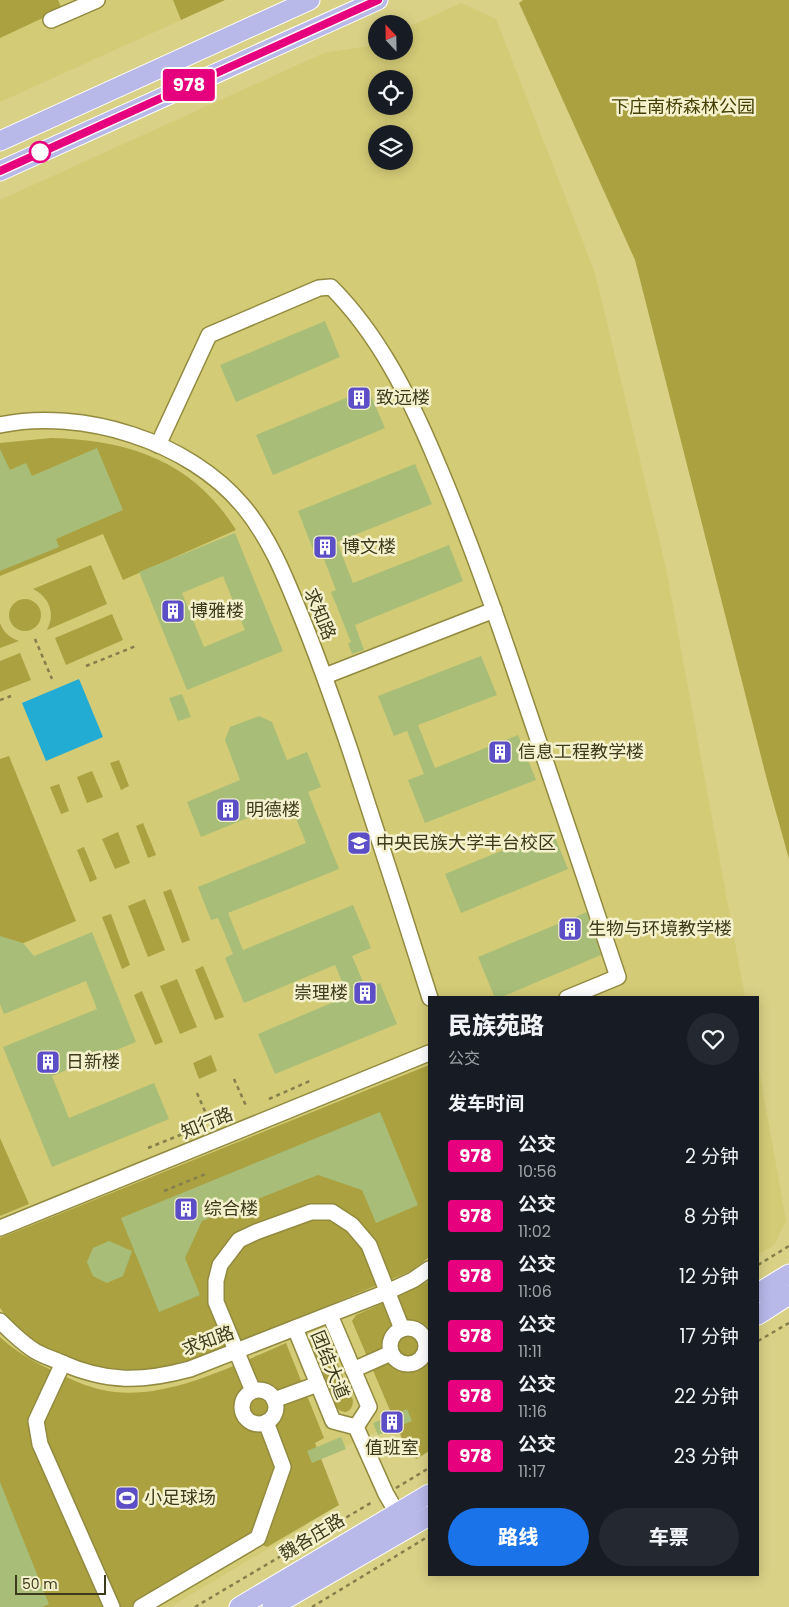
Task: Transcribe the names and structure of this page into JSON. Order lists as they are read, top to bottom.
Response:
{
  "streets": {
    "main road": ["魏各庄路"],
    "street": ["求知路", "知行路", "团结大道"]
  },
  "crossings": [
    ["求知路", "团结大道"]
  ],
  "parks": ["下庄南桥森林公园"],
  "places": {
    "building": [
      "致远楼",
      "博文楼",
      "博雅楼",
      "信息工程教学楼",
      "明德楼",
      "生物与环境教学楼",
      "崇理楼",
      "日新楼",
      "综合楼",
      "值班室"
    ],
    "school or university": ["中央民族大学丰台校区"],
    "sports": ["小足球场"]
  },
  "lines": ["bus line 978"],
  "scale_bar": "50 m",
  "north": "top",
  "page": {
    "on_map": "978",
    "heading": [
      ["民族苑路", "公交"],
      "发车时间"
    ],
    "list": [
      {
        "mark": "978",
        "name": "公交",
        "note": "10:56",
        "value": "2 分钟"
      },
      {
        "mark": "978",
        "name": "公交",
        "note": "11:02",
        "value": "8 分钟"
      },
      {
        "mark": "978",
        "name": "公交",
        "note": "11:06",
        "value": "12 分钟"
      },
      {
        "mark": "978",
        "name": "公交",
        "note": "11:11",
        "value": "17 分钟"
      },
      {
        "mark": "978",
        "name": "公交",
        "note": "11:16",
        "value": "22 分钟"
      },
      {
        "mark": "978",
        "name": "公交",
        "note": "11:17",
        "value": "23 分钟"
      }
    ],
    "buttons": ["路线", "车票"],
    "scale": "50 m"
  }
}
